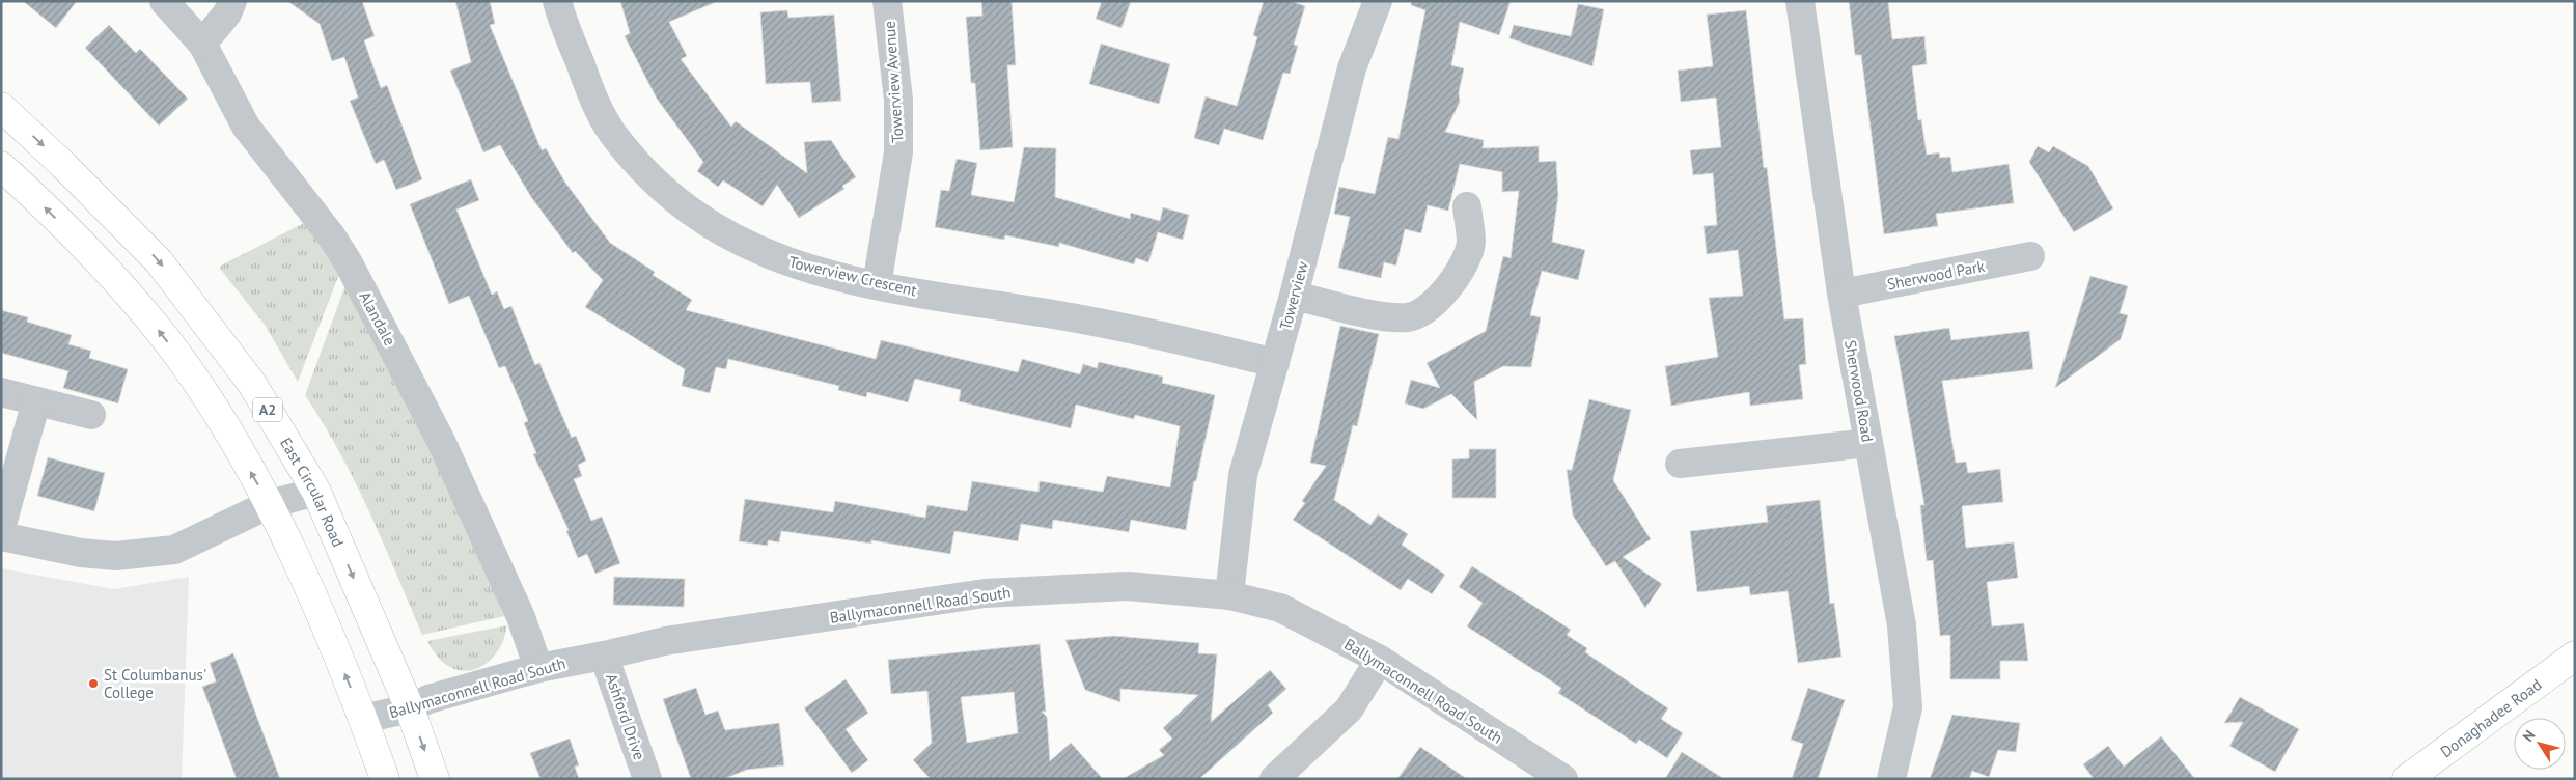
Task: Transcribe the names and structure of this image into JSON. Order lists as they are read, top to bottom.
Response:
{
  "streets": {
    "main road": ["A2", "East Circular Road", "Donaghadee Road"],
    "street": [
      "Towerview Avenue",
      "Sherwood Park",
      "Towerview Crescent",
      "Towerview",
      "Alandale",
      "Sherwood Road",
      "Ballymaconnell Road South",
      "Ashford Drive"
    ]
  },
  "crossings": [
    ["Towerview Avenue", "Towerview Crescent"],
    ["Sherwood Park", "Sherwood Road"],
    ["Towerview Crescent", "Towerview"],
    ["Towerview", "Ballymaconnell Road South"],
    ["Alandale", "Ballymaconnell Road South"],
    ["East Circular Road", "Ballymaconnell Road South"],
    ["Ballymaconnell Road South", "Ashford Drive"]
  ],
  "places": ["St Columbanus' College"],
  "north": "top left"
}
